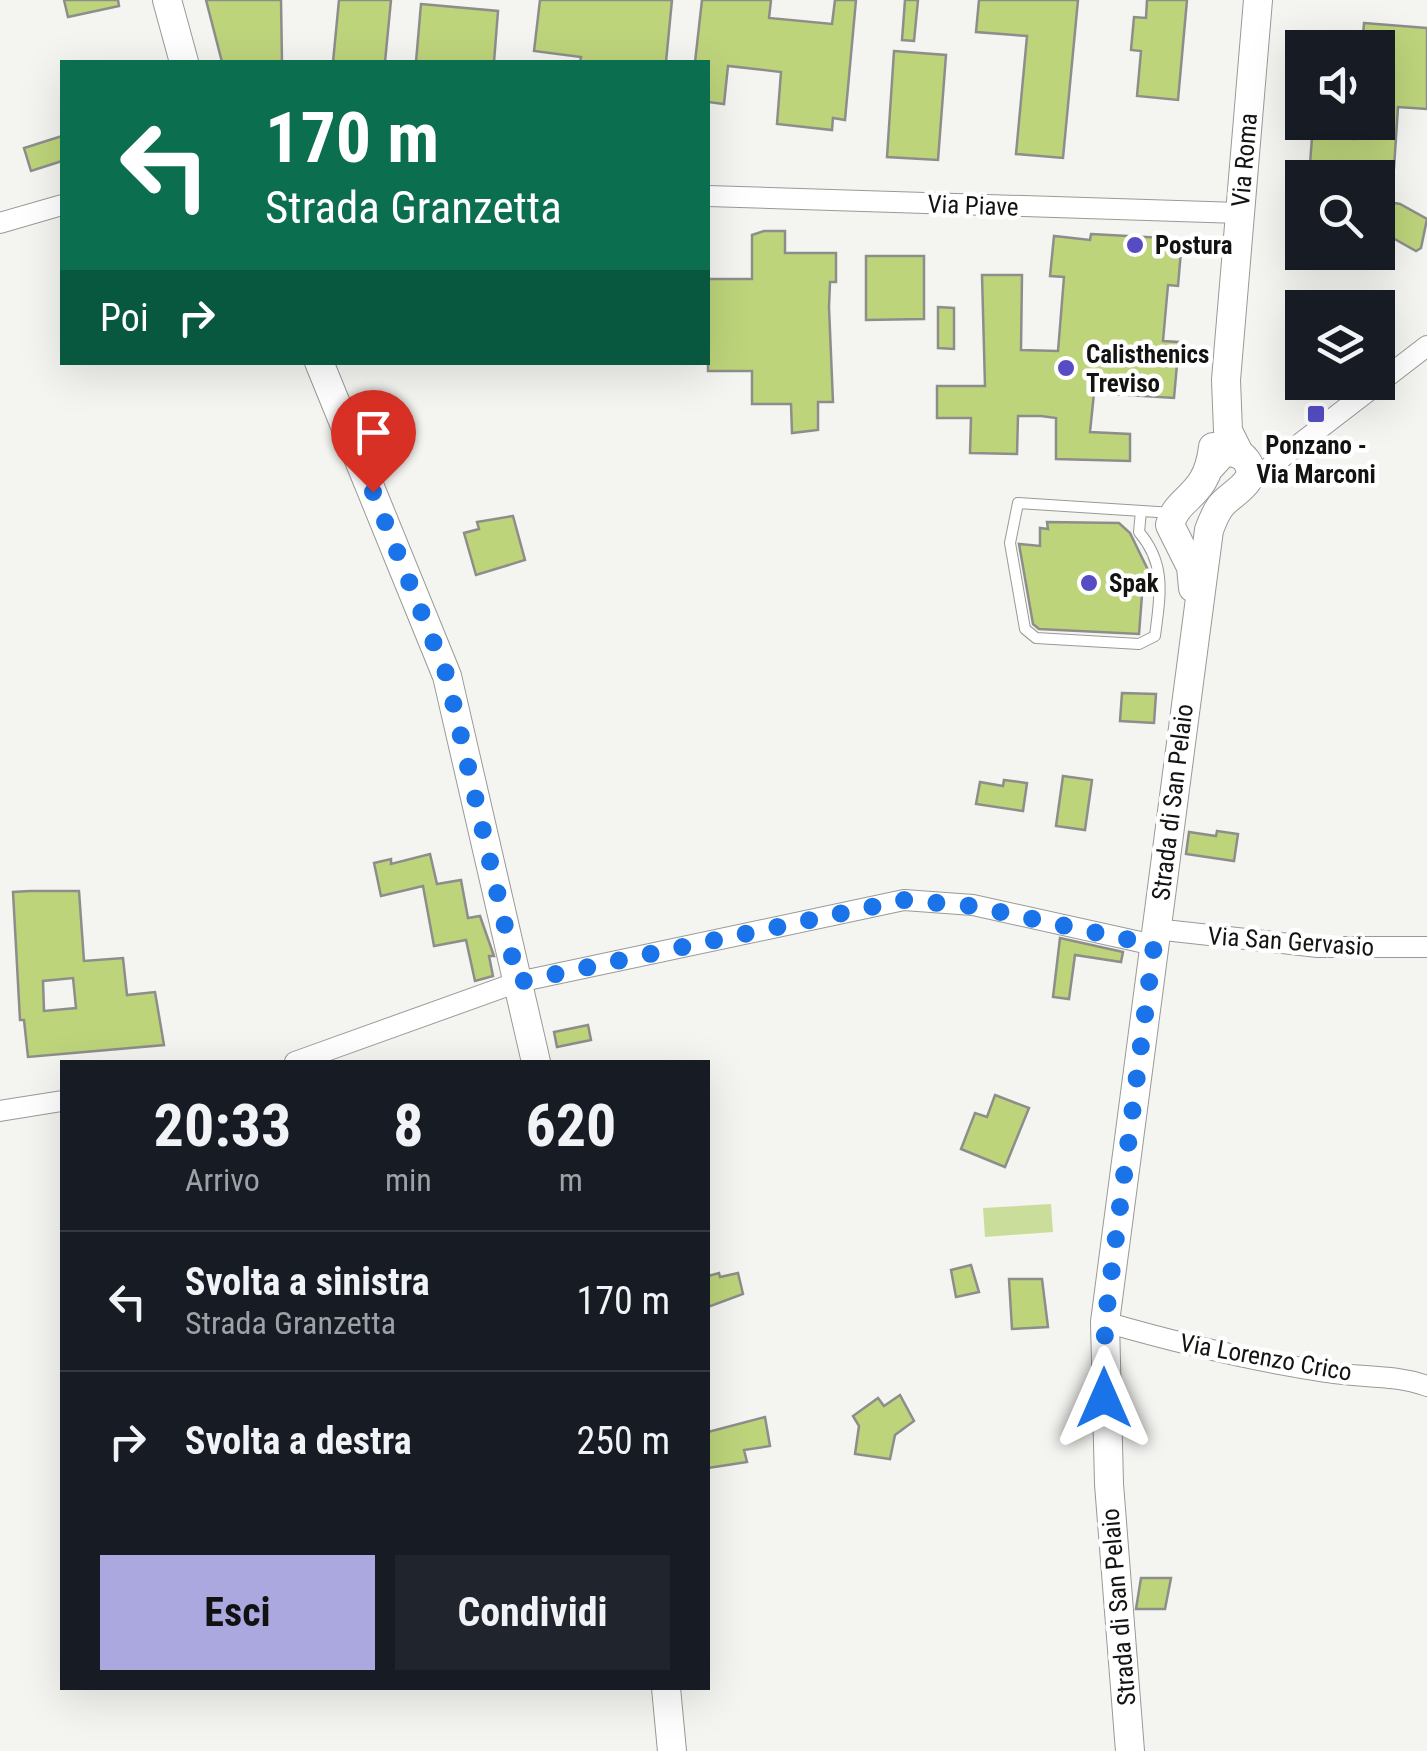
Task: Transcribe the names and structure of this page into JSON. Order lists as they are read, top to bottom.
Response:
{
  "streets": {
    "main road": ["Via Roma", "Strada di San Pelaio"],
    "street": ["Via Piave", "Via San Gervasio", "Via Lorenzo Crico"]
  },
  "crossings": [
    ["Via Roma", "Via Piave"],
    ["Strada di San Pelaio", "Via San Gervasio"],
    ["Strada di San Pelaio", "Via Lorenzo Crico"]
  ],
  "places": {
    "other": ["Postura", "Calisthenics Treviso", "Spak"],
    "transit": ["Ponzano - Via Marconi"]
  },
  "page": {
    "turn": ["170 m", "Strada Granzetta"],
    "then": "Poi",
    "eta": [
      "20:33",
      "Arrivo",
      "8",
      "min",
      "620",
      "m"
    ],
    "list": [
      {
        "name": "Svolta a sinistra",
        "note": "Strada Granzetta",
        "value": "170 m"
      },
      {
        "name": "Svolta a destra",
        "value": "250 m"
      }
    ],
    "buttons": ["Esci", "Condividi"]
  }
}
